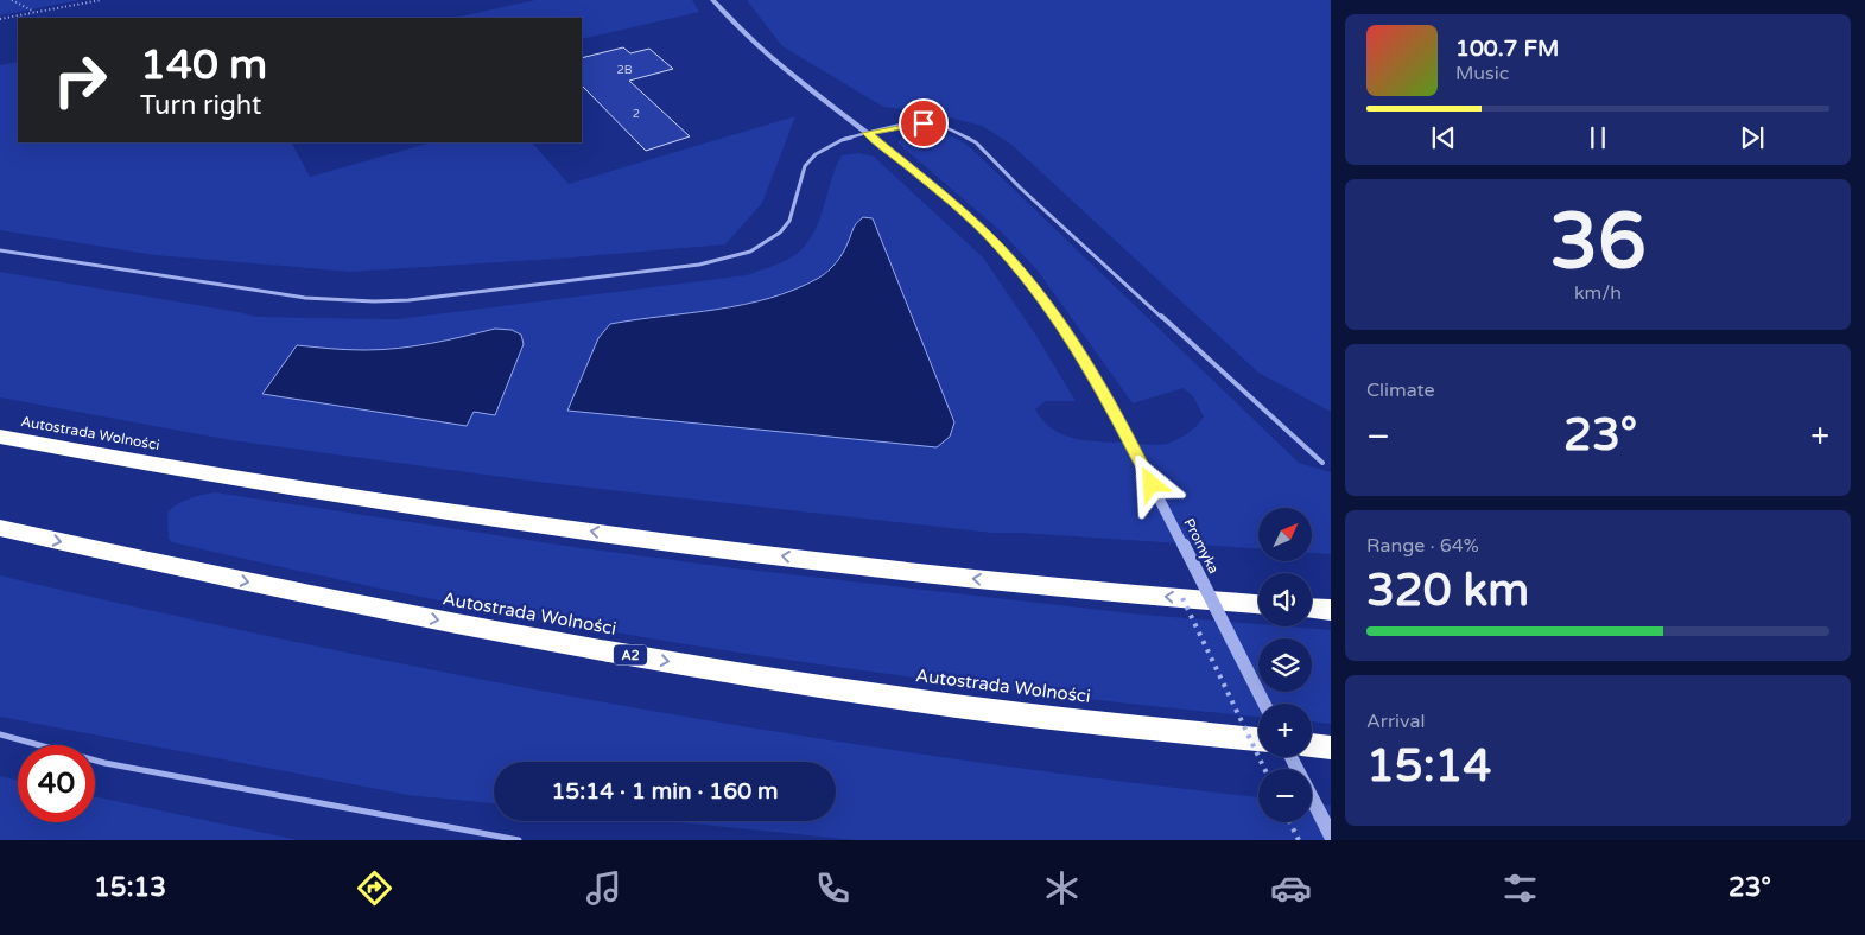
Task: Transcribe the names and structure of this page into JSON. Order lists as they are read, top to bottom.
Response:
{
  "streets": {
    "highway": ["Autostrada Wolności", "A2"],
    "street": ["Promyka"]
  },
  "house_numbers": ["2B", "2"],
  "north": "top right",
  "page": {
    "turn": ["140 m", "Turn right"],
    "song": ["100.7 FM", "Music"],
    "tile": [
      ["36", "km/h"],
      "Climate",
      ["Range · 64%", "320 km"],
      ["Arrival", "15:14"]
    ],
    "heat": ["−", "23°", "+"],
    "map_buttons": ["+", "−"],
    "limit": "40",
    "trip": "15:14 · 1 min · 160 m",
    "tabs": ["15:13", "23°"]
  }
}
